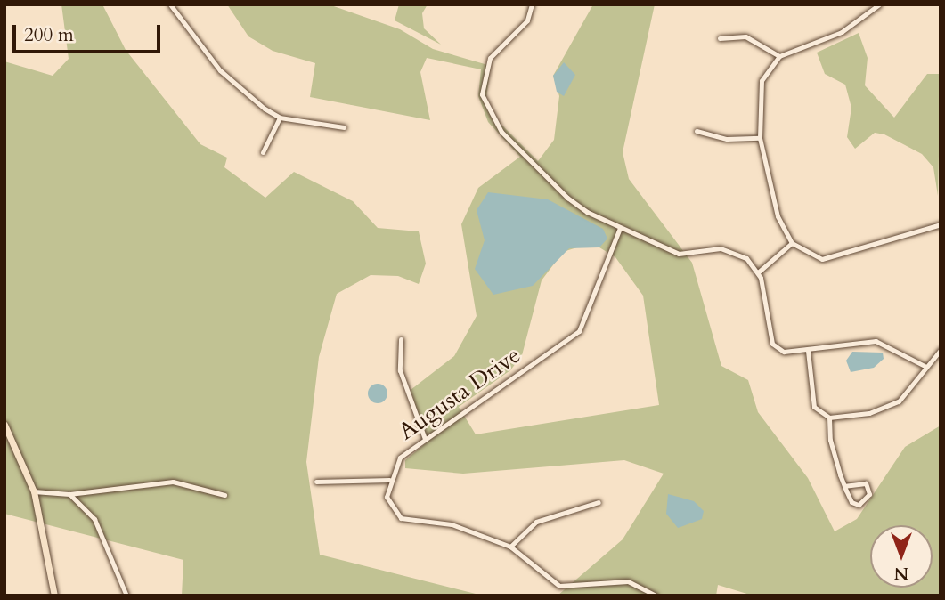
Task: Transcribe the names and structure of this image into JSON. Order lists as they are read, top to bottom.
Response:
{
  "streets": {
    "street": ["Augusta Drive"]
  },
  "scale_bar": "200 m",
  "north": "bottom"
}
